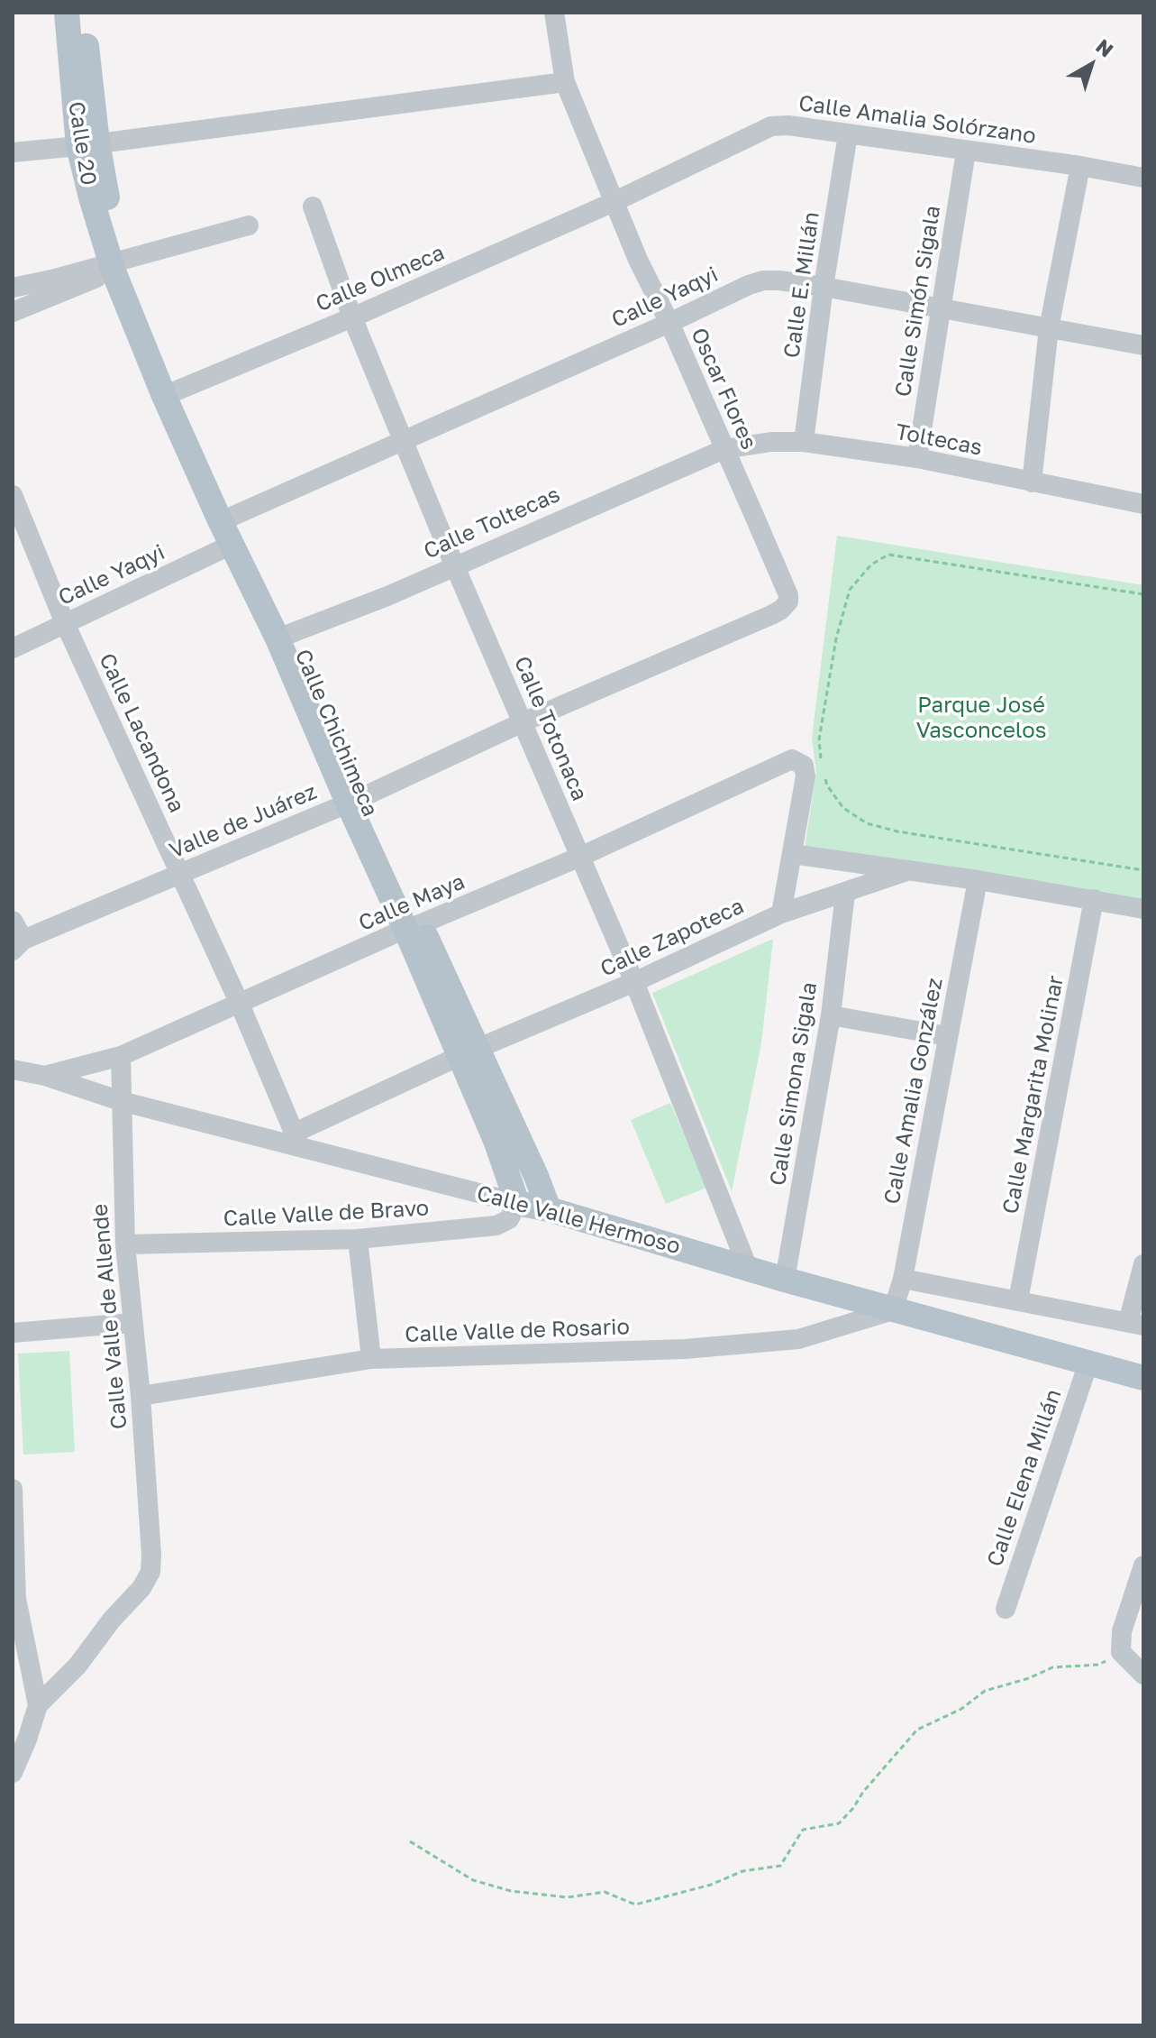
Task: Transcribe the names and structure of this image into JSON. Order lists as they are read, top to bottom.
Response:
{
  "streets": {
    "main road": ["Calle 20", "Calle Chichimeca", "Calle Valle Hermoso"],
    "street": [
      "Calle Amalia Solórzano",
      "Calle Olmeca",
      "Calle E. Millán",
      "Calle Yaqyi",
      "Calle Simón Sigala",
      "Oscar Flores",
      "Toltecas",
      "Calle Toltecas",
      "Calle Totonaca",
      "Calle Lacandona",
      "Valle de Juárez",
      "Calle Maya",
      "Calle Zapoteca",
      "Calle Simona Sigala",
      "Calle Amalia González",
      "Calle Margarita Molinar",
      "Calle Valle de Bravo",
      "Calle Valle de Allende",
      "Calle Valle de Rosario",
      "Calle Elena Millán"
    ]
  },
  "crossings": [
    ["Calle Amalia Solórzano", "Calle Olmeca"],
    ["Calle Amalia Solórzano", "Calle E. Millán"],
    ["Calle Amalia Solórzano", "Calle Simón Sigala"],
    ["Calle Amalia Solórzano", "Oscar Flores"],
    ["Calle 20", "Calle Chichimeca"],
    ["Calle Olmeca", "Oscar Flores"],
    ["Calle Olmeca", "Calle Totonaca"],
    ["Calle Olmeca", "Calle Chichimeca"],
    ["Calle E. Millán", "Calle Yaqyi"],
    ["Calle E. Millán", "Toltecas"],
    ["Calle Yaqyi", "Calle Simón Sigala"],
    ["Calle Yaqyi", "Oscar Flores"],
    ["Calle Yaqyi", "Calle Totonaca"],
    ["Calle Yaqyi", "Calle Lacandona"],
    ["Calle Yaqyi", "Calle Chichimeca"],
    ["Calle Simón Sigala", "Toltecas"],
    ["Oscar Flores", "Toltecas"],
    ["Oscar Flores", "Calle Toltecas"],
    ["Oscar Flores", "Valle de Juárez"],
    ["Toltecas", "Calle Toltecas"],
    ["Calle Toltecas", "Calle Totonaca"],
    ["Calle Toltecas", "Calle Chichimeca"],
    ["Calle Totonaca", "Valle de Juárez"],
    ["Calle Totonaca", "Calle Maya"],
    ["Calle Totonaca", "Calle Zapoteca"],
    ["Calle Totonaca", "Calle Valle Hermoso"],
    ["Calle Lacandona", "Valle de Juárez"],
    ["Calle Lacandona", "Calle Maya"],
    ["Calle Lacandona", "Calle Zapoteca"],
    ["Calle Lacandona", "Calle Valle Hermoso"],
    ["Calle Chichimeca", "Valle de Juárez"],
    ["Calle Chichimeca", "Calle Maya"],
    ["Calle Chichimeca", "Calle Zapoteca"],
    ["Calle Chichimeca", "Calle Valle de Bravo"],
    ["Calle Chichimeca", "Calle Valle Hermoso"],
    ["Calle Maya", "Calle Valle Hermoso"],
    ["Calle Maya", "Calle Valle de Allende"],
    ["Calle Zapoteca", "Calle Simona Sigala"],
    ["Calle Zapoteca", "Calle Valle Hermoso"],
    ["Calle Simona Sigala", "Calle Valle Hermoso"],
    ["Calle Amalia González", "Calle Valle Hermoso"],
    ["Calle Amalia González", "Calle Valle de Rosario"],
    ["Calle Valle de Bravo", "Calle Valle Hermoso"],
    ["Calle Valle de Bravo", "Calle Valle de Allende"],
    ["Calle Valle Hermoso", "Calle Valle de Allende"],
    ["Calle Valle Hermoso", "Calle Valle de Rosario"],
    ["Calle Valle Hermoso", "Calle Elena Millán"],
    ["Calle Valle de Allende", "Calle Valle de Rosario"]
  ],
  "parks": ["Parque José Vasconcelos"],
  "north": "top right"
}
